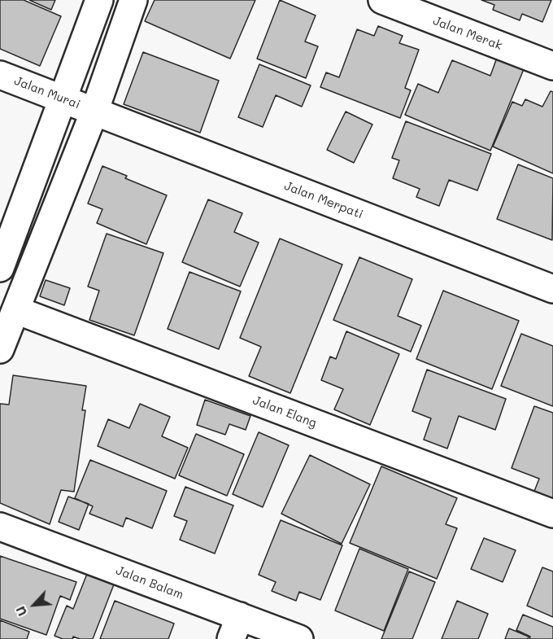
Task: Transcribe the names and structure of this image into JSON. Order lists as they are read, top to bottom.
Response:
{
  "streets": {
    "street": [
      "Jalan Merak",
      "Jalan Murai",
      "Jalan Merpati",
      "Jalan Elang",
      "Jalan Balam"
    ]
  },
  "crossings": [
    ["Jalan Murai", "Jalan Merpati"]
  ],
  "north": "bottom left"
}
